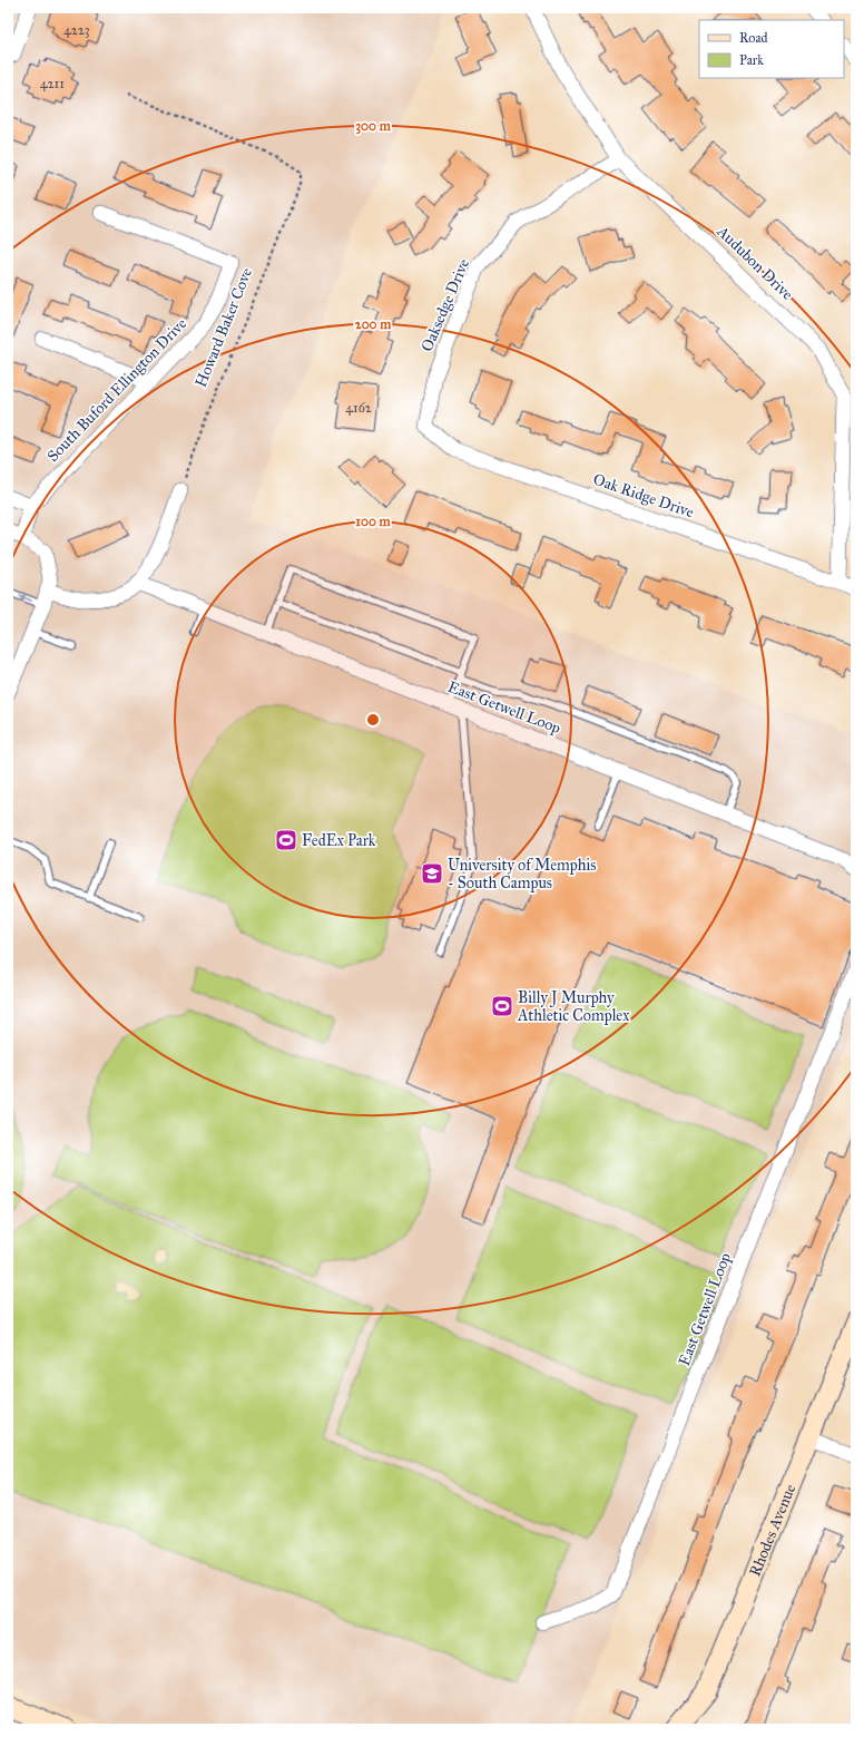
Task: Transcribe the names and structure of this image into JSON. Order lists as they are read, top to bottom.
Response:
{
  "streets": {
    "main road": ["Rhodes Avenue"],
    "street": [
      "Audubon Drive",
      "Oaksedge Drive",
      "South Buford Ellington Drive",
      "Oak Ridge Drive",
      "East Getwell Loop"
    ],
    "path": ["Howard Baker Cove"]
  },
  "crossings": [
    ["Audubon Drive", "Oaksedge Drive"],
    ["Audubon Drive", "Oak Ridge Drive"],
    ["Oaksedge Drive", "Oak Ridge Drive"]
  ],
  "places": {
    "sports": ["FedEx Park", "Billy J Murphy Athletic Complex"],
    "school or university": ["University of Memphis - South Campus"]
  },
  "house_numbers": ["4223", "4211", "4162"],
  "legend": ["Road", "Park"],
  "rings": ["300 m", "200 m", "100 m"]
}
